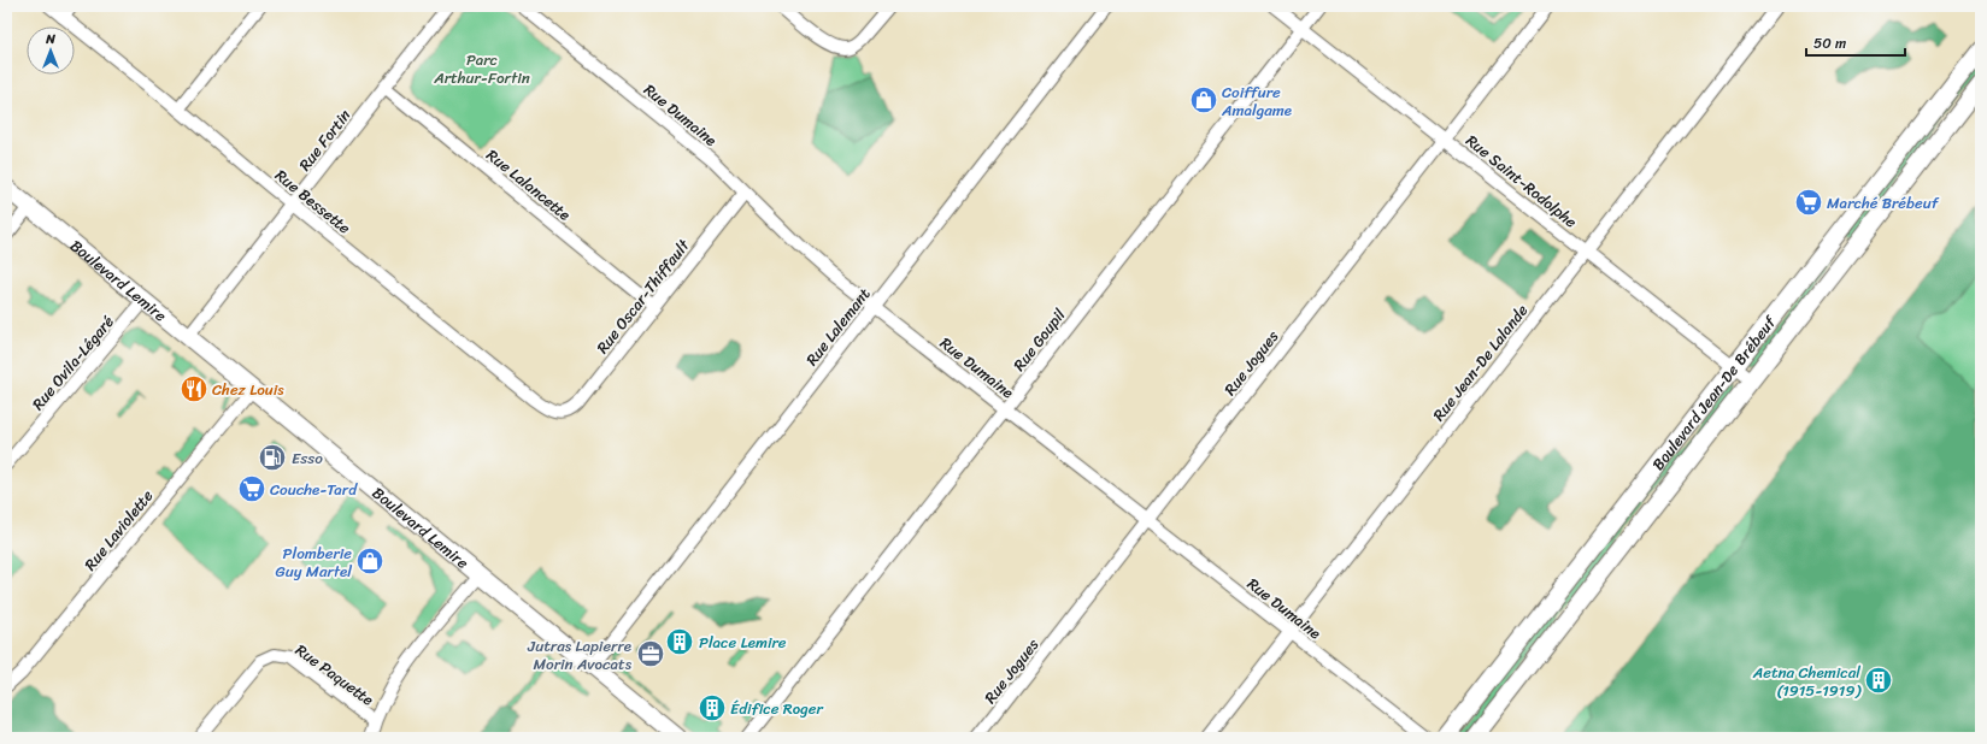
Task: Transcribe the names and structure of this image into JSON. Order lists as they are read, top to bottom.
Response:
{
  "streets": {
    "main road": ["Boulevard Lemire", "Boulevard Jean-De Brébeuf"],
    "street": [
      "Rue Dumaine",
      "Rue Fortin",
      "Rue Saint-Rodolphe",
      "Rue Lalancette",
      "Rue Bessette",
      "Rue Oscar-Thiffault",
      "Rue Lalemant",
      "Rue Goupil",
      "Rue Ovila-Légaré",
      "Rue Jogues",
      "Rue Jean-De Lalande",
      "Rue Laviolette",
      "Rue Paquette"
    ]
  },
  "crossings": [
    ["Rue Dumaine", "Rue Oscar-Thiffault"],
    ["Rue Dumaine", "Rue Lalemant"],
    ["Rue Dumaine", "Rue Goupil"],
    ["Rue Dumaine", "Rue Jogues"],
    ["Rue Dumaine", "Rue Jean-De Lalande"],
    ["Rue Fortin", "Rue Lalancette"],
    ["Rue Fortin", "Rue Bessette"],
    ["Rue Fortin", "Boulevard Lemire"],
    ["Rue Saint-Rodolphe", "Rue Goupil"],
    ["Rue Saint-Rodolphe", "Rue Jogues"],
    ["Rue Saint-Rodolphe", "Rue Jean-De Lalande"],
    ["Rue Saint-Rodolphe", "Boulevard Jean-De Brébeuf"],
    ["Rue Lalancette", "Rue Oscar-Thiffault"],
    ["Rue Bessette", "Rue Oscar-Thiffault"],
    ["Boulevard Lemire", "Rue Lalemant"],
    ["Boulevard Lemire", "Rue Ovila-Légaré"],
    ["Boulevard Lemire", "Rue Laviolette"]
  ],
  "parks": ["Parc Arthur-Fortin"],
  "places": {
    "shop": ["Coiffure Amalgame", "Plomberie Guy Martel"],
    "supermarket": ["Marché Brébeuf", "Couche-Tard"],
    "restaurant": ["Chez Louis"],
    "fuel station": ["Esso"],
    "building": ["Place Lemire", "Aetna Chemical (1915-1919)", "Édifice Roger"],
    "office": ["Jutras Lapierre Morin Avocats"]
  },
  "scale_bar": "50 m",
  "north": "top"
}
